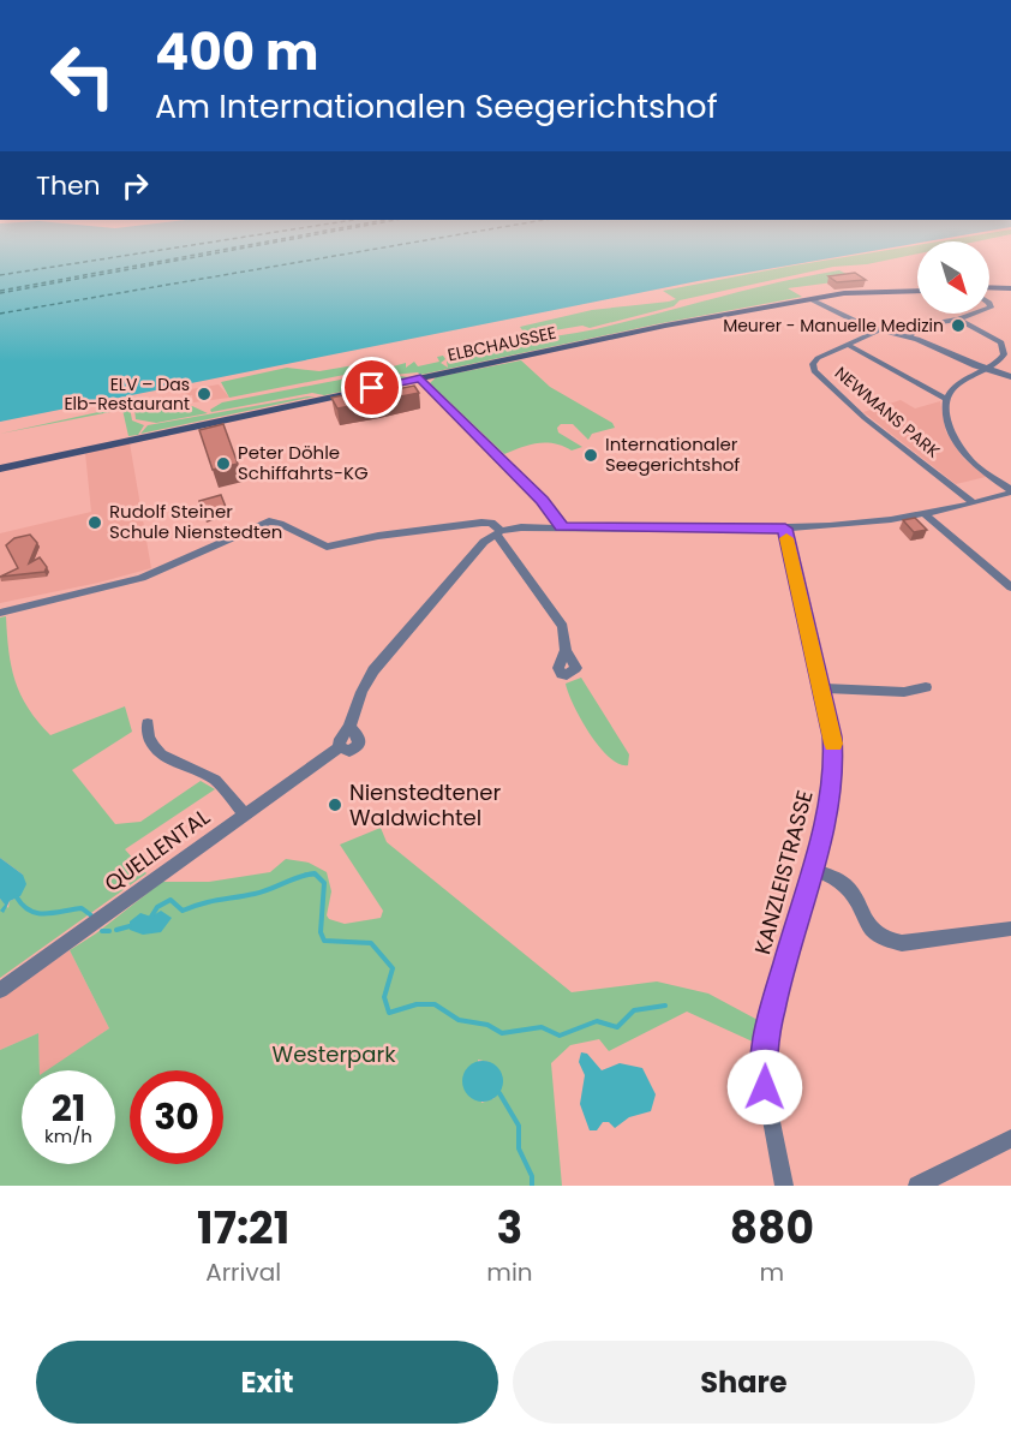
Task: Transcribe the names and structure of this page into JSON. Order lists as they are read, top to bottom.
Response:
{
  "streets": {
    "main road": ["ELBCHAUSSEE"],
    "street": ["NEWMANS PARK", "QUELLENTAL", "KANZLEISTRASSE"]
  },
  "parks": ["Westerpark"],
  "places": [
    "Meurer - Manuelle Medizin",
    "ELV – Das Elb-Restaurant",
    "Internationaler Seegerichtshof",
    "Peter Döhle Schiffahrts-KG",
    "Rudolf Steiner Schule Nienstedten",
    "Nienstedtener Waldwichtel"
  ],
  "north": "bottom right",
  "page": {
    "turn": ["400 m", "Am Internationalen Seegerichtshof"],
    "then": "Then",
    "speed": "21 km/h",
    "limit": "30",
    "eta": [
      "17:21",
      "Arrival",
      "3",
      "min",
      "880",
      "m"
    ],
    "buttons": ["Exit", "Share"]
  }
}
